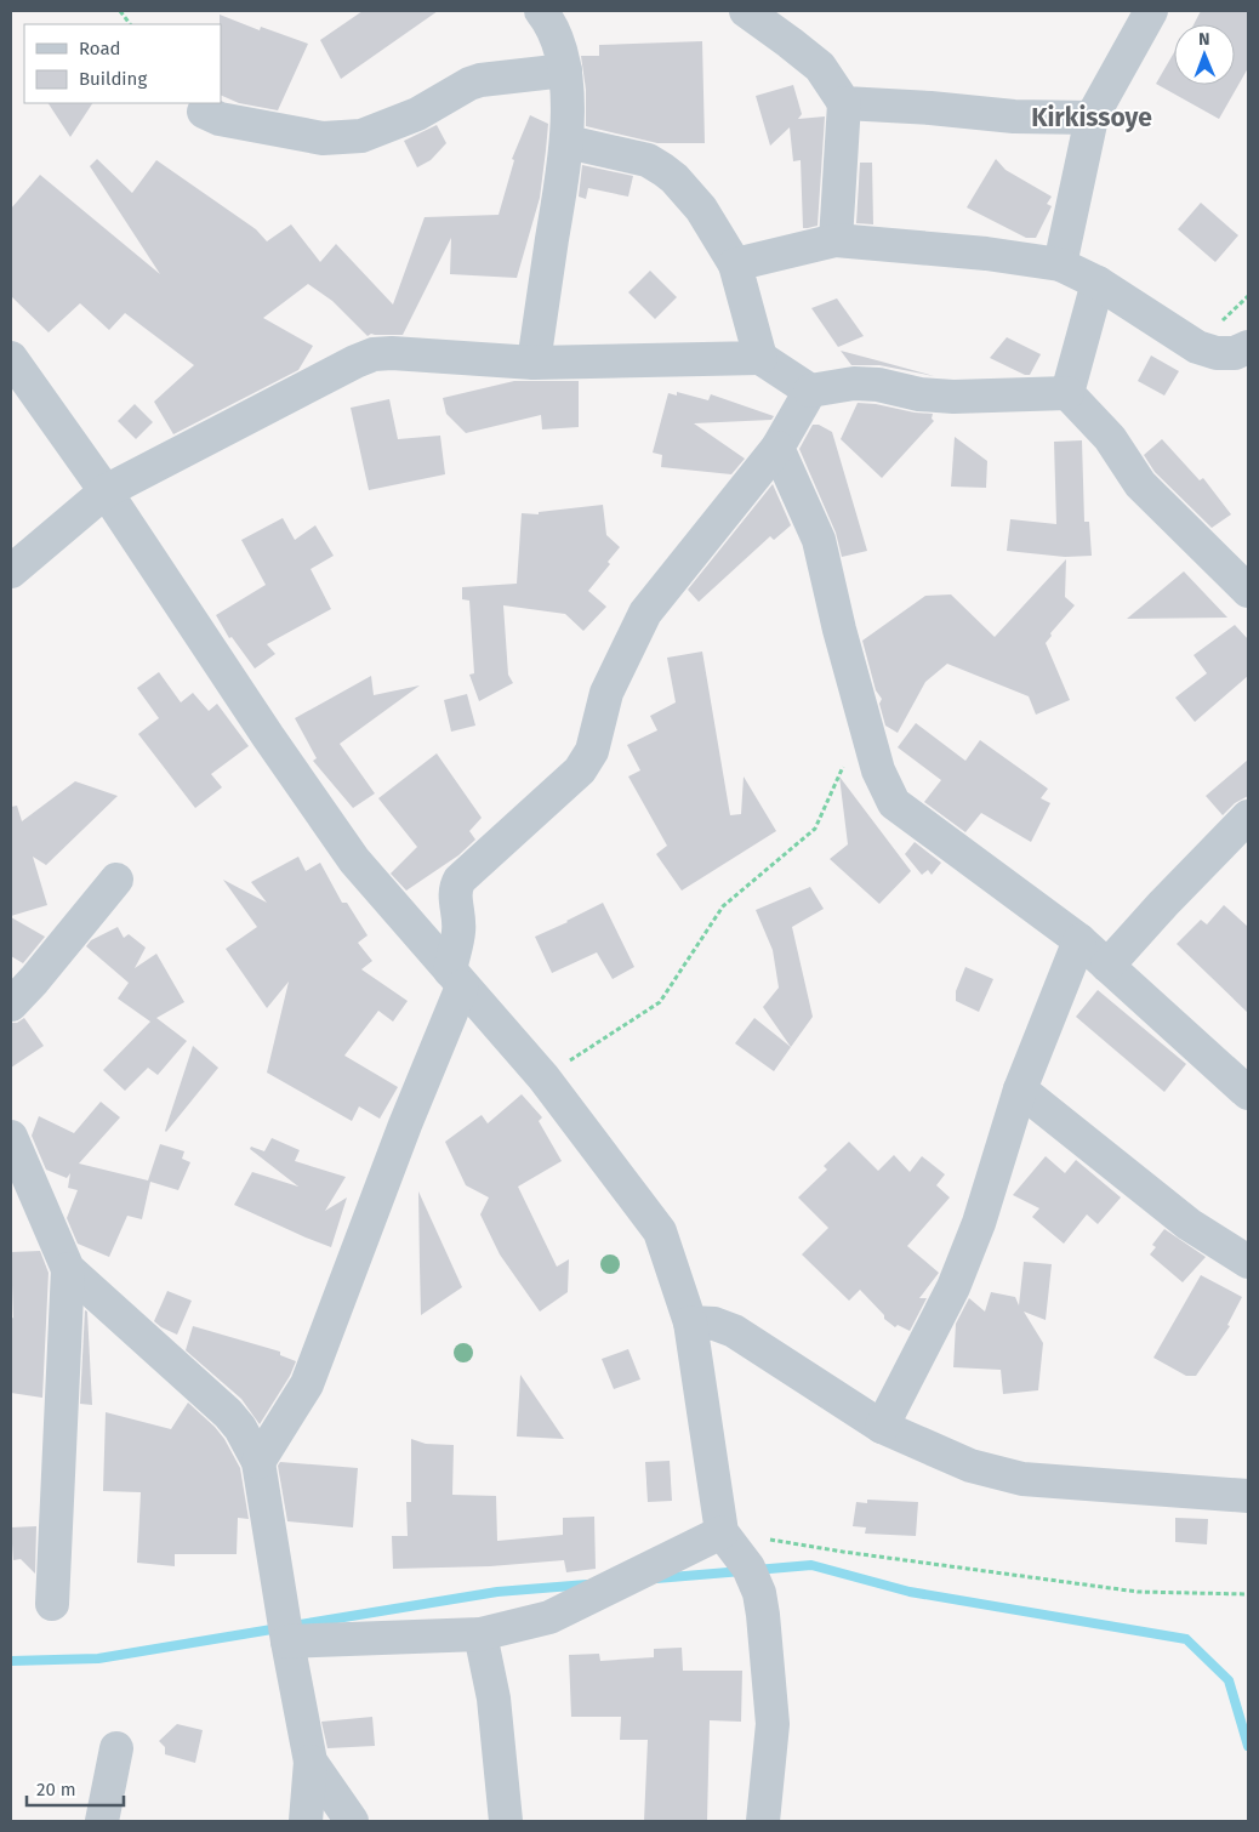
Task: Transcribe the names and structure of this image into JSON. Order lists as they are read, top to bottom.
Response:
{
  "districts": ["Kirkissoye"],
  "legend": ["Road", "Building"],
  "scale_bar": "20 m",
  "north": "top"
}
